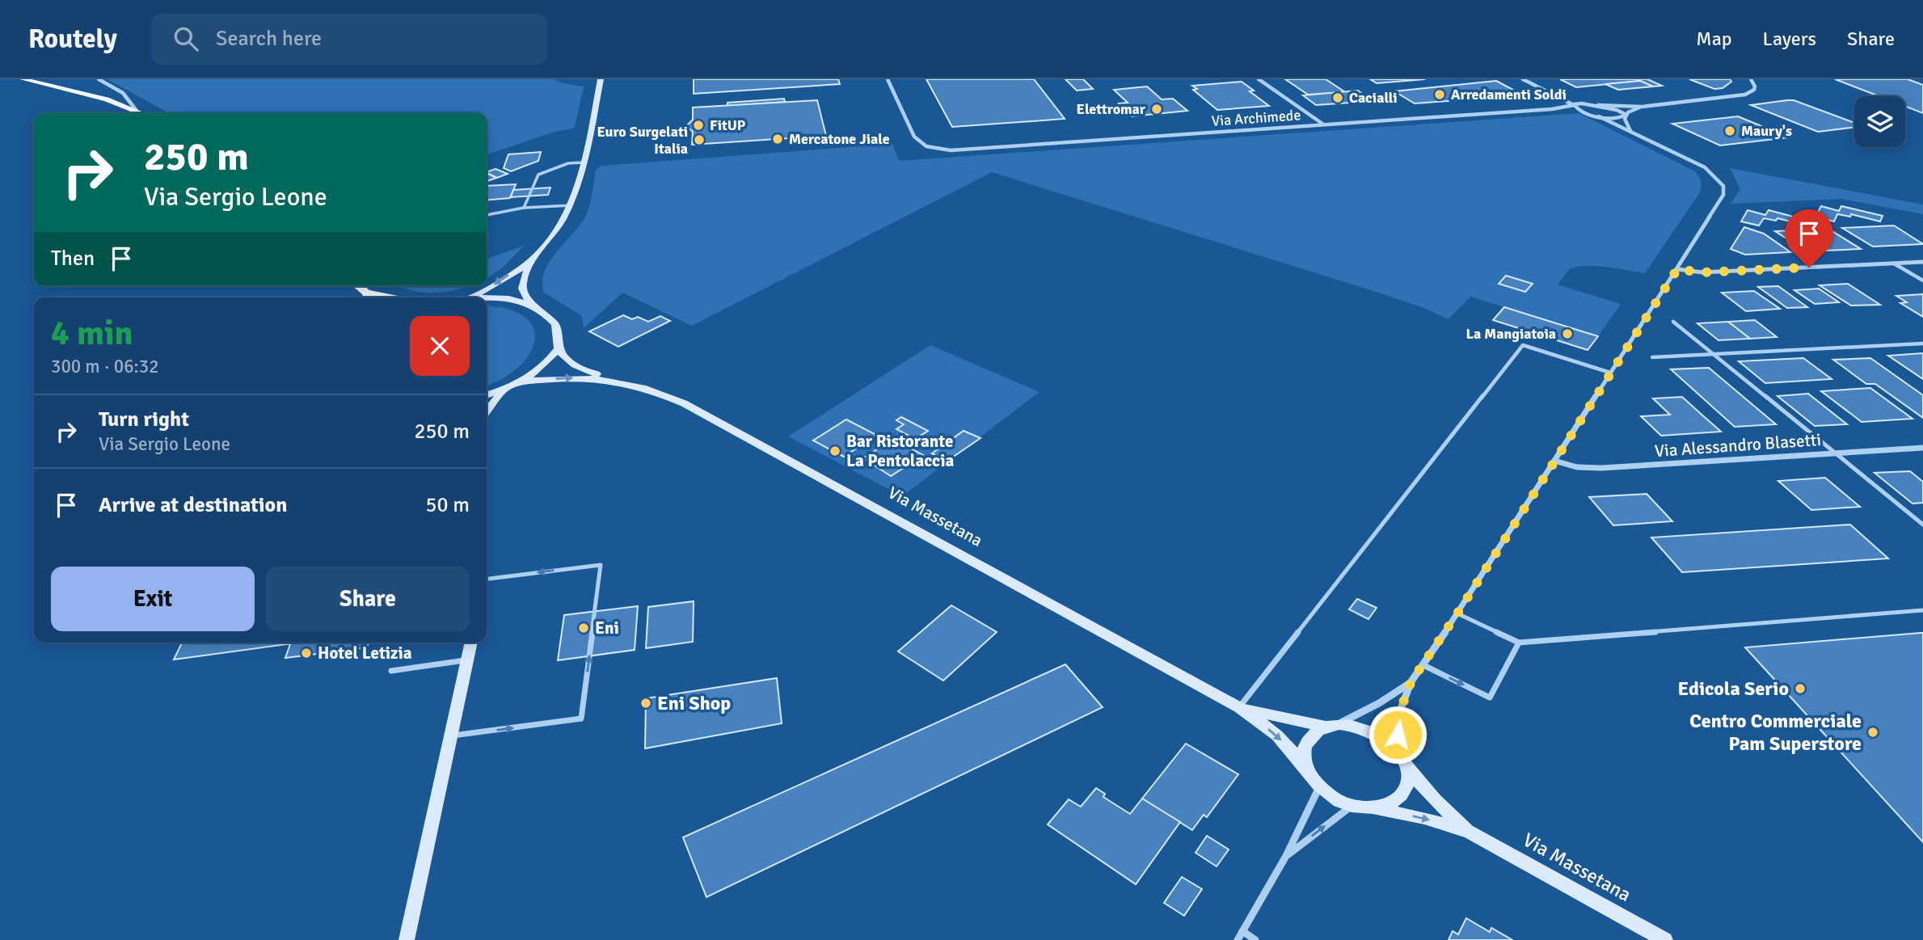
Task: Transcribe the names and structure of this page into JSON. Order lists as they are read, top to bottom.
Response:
{
  "streets": {
    "main road": ["Via Massetana"],
    "street": ["Via Archimede", "Via Alessandro Blasetti"]
  },
  "places": [
    "Arredamenti Soldi",
    "Cacialli",
    "Elettromar",
    "FitUP",
    "Maury's",
    "Mercatone Jiale",
    "Euro Surgelati Italia",
    "La Mangiatoia",
    "Bar Ristorante La Pentolaccia",
    "Eni",
    "Hotel Letizia",
    "Edicola Serio",
    "Eni Shop",
    "Centro Commerciale Pam Superstore"
  ],
  "page": {
    "header": "Routely",
    "search": "Search here",
    "nav": ["Map", "Layers", "Share"],
    "turn": ["250 m", "Via Sergio Leone"],
    "then": "Then",
    "heading": ["4 min", "300 m · 06:32"],
    "list": [
      {
        "name": "Turn right",
        "note": "Via Sergio Leone",
        "value": "250 m"
      },
      {
        "name": "Arrive at destination",
        "value": "50 m"
      }
    ],
    "buttons": ["Exit", "Share"]
  }
}
